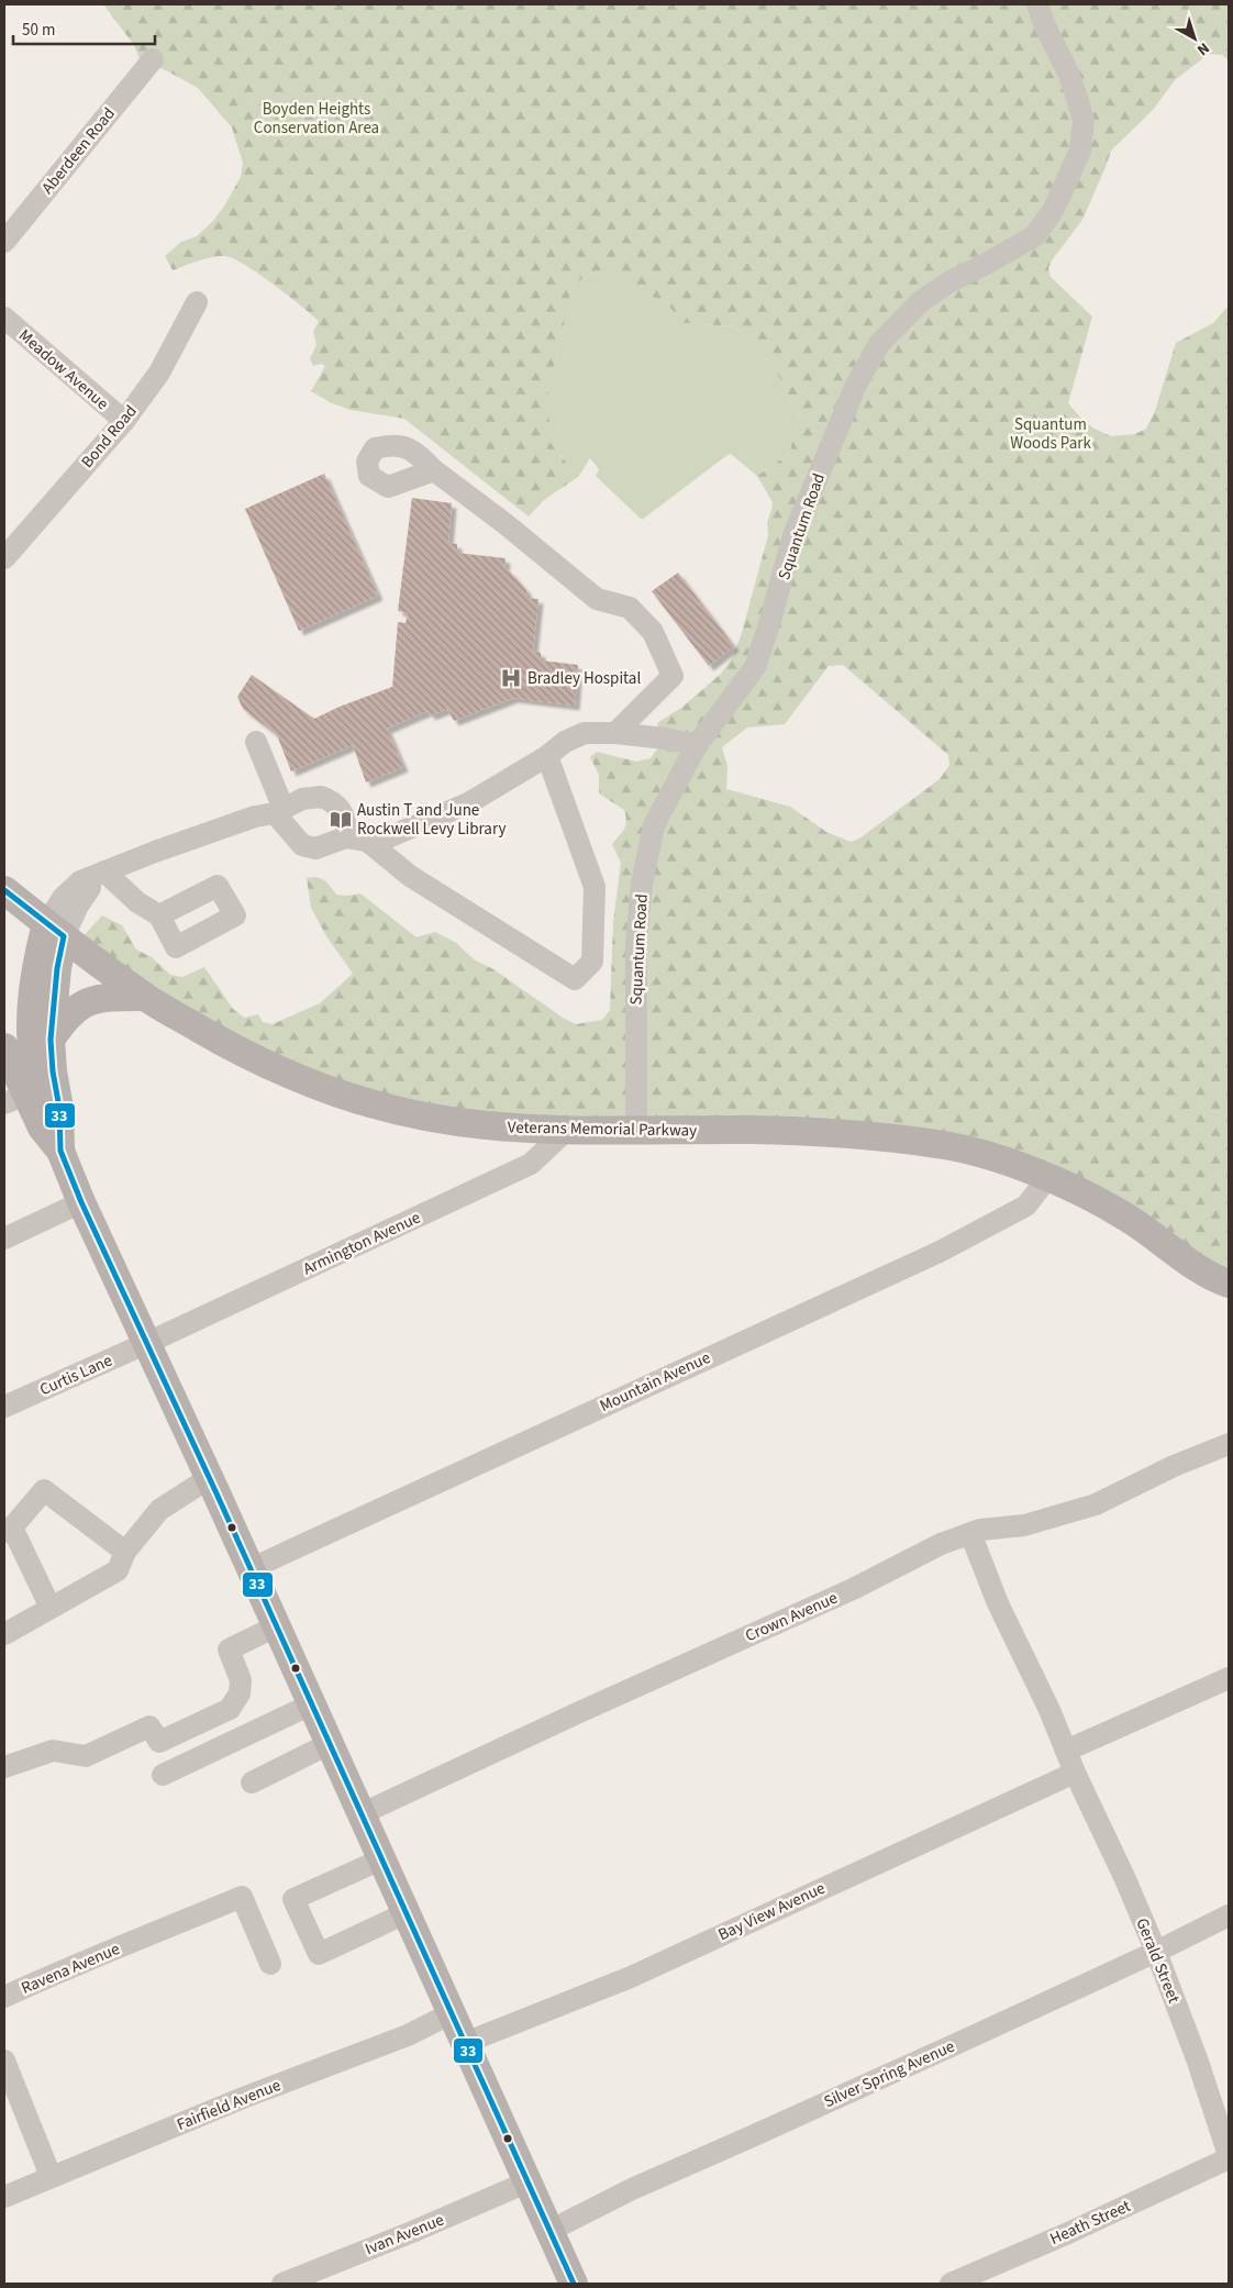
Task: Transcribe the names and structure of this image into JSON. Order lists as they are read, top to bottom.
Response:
{
  "streets": {
    "main road": ["Veterans Memorial Parkway"],
    "street": [
      "Aberdeen Road",
      "Meadow Avenue",
      "Bond Road",
      "Squantum Road",
      "Armington Avenue",
      "Curtis Lane",
      "Mountain Avenue",
      "Crown Avenue",
      "Bay View Avenue",
      "Gerald Street",
      "Ravena Avenue",
      "Silver Spring Avenue",
      "Fairfield Avenue",
      "Heath Street",
      "Ivan Avenue"
    ]
  },
  "crossings": [
    ["Meadow Avenue", "Bond Road"],
    ["Squantum Road", "Veterans Memorial Parkway"],
    ["Veterans Memorial Parkway", "Armington Avenue"],
    ["Veterans Memorial Parkway", "Mountain Avenue"],
    ["Armington Avenue", "Curtis Lane"],
    ["Bay View Avenue", "Gerald Street"],
    ["Gerald Street", "Silver Spring Avenue"],
    ["Gerald Street", "Heath Street"]
  ],
  "parks": ["Boyden Heights Conservation Area", "Squantum Woods Park"],
  "places": {
    "hospital": ["Bradley Hospital"],
    "library": ["Austin T and June Rockwell Levy Library"]
  },
  "lines": ["transit line 33"],
  "scale_bar": "50 m",
  "north": "bottom right"
}
